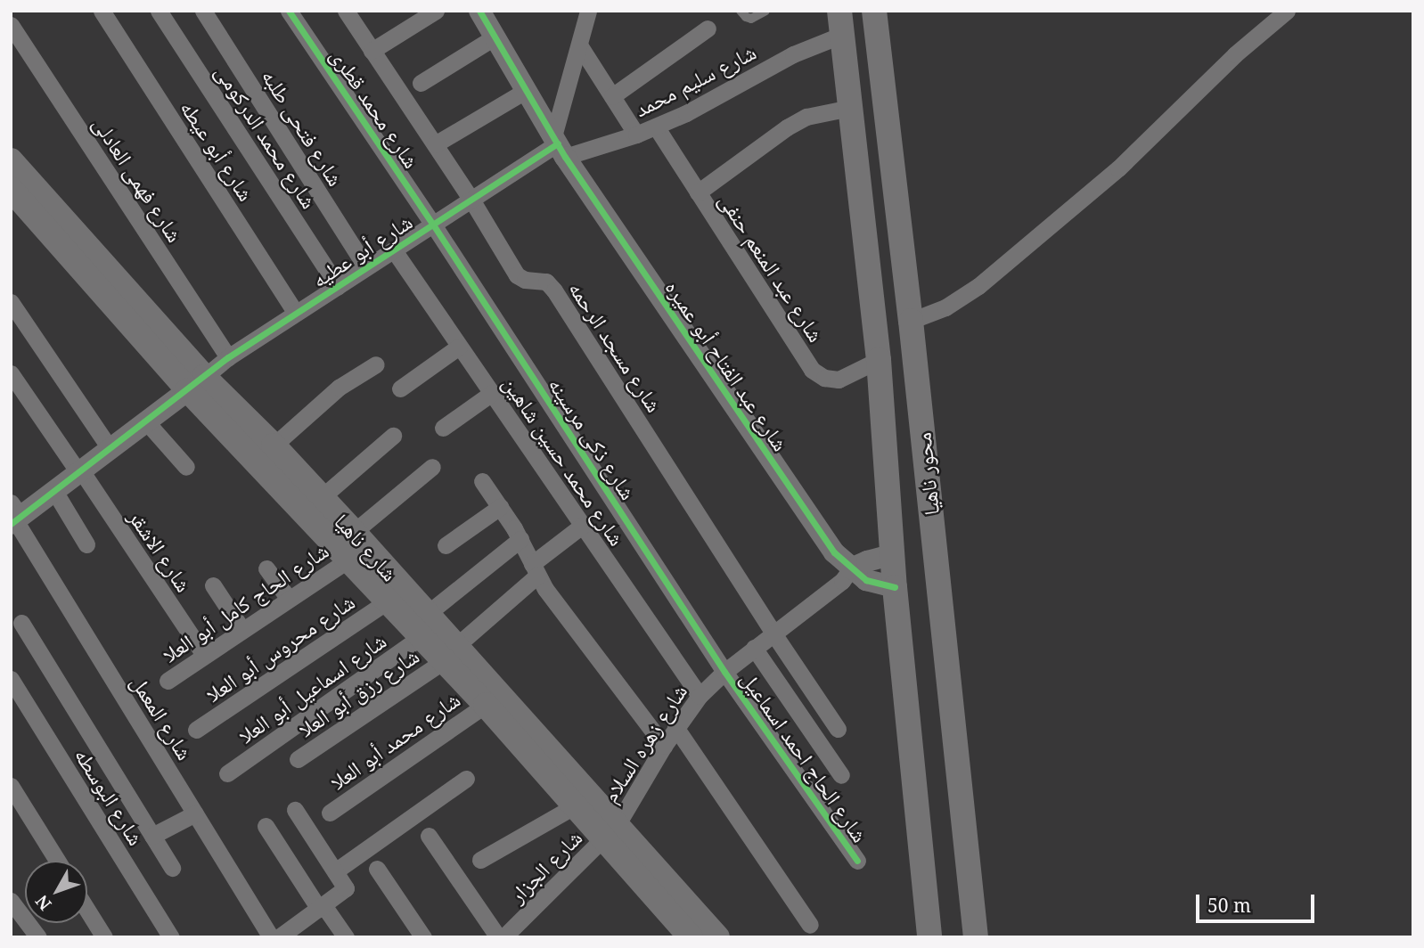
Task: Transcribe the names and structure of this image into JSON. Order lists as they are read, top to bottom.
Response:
{
  "streets": {
    "main road": ["محور ناهيا", "شارع ناهيا"],
    "street": [
      "شارع سليم محمد",
      "شارع محمد قطرى",
      "شارع فتحى طلبه",
      "شارع محمد الدركومى",
      "شارع أبو عيطه",
      "شارع فهمى العادلى",
      "شارع أبو عطيه",
      "شارع عبد المنعم حنفى",
      "شارع مسجد الرحمه",
      "شارع عبد الفتاح أبو عميره",
      "شارع ذكى مرسينه",
      "شارع محمد حسين شاهين",
      "شارع الاشقر",
      "شارع الحاج كامل أبو العلا",
      "شارع محروس أبو العلا",
      "شارع اسماعيل أبو العلا",
      "شارع رزق أبو العلا",
      "شارع المعمل",
      "شارع محمد أبو العلا",
      "شارع زهره السلام",
      "شارع الحاج احمد اسماعيل",
      "شارع البوسطه",
      "شارع الجزار"
    ]
  },
  "crossings": [
    ["شارع سليم محمد", "شارع أبو عطيه"],
    ["شارع سليم محمد", "شارع عبد المنعم حنفى"],
    ["شارع سليم محمد", "شارع عبد الفتاح أبو عميره"],
    ["شارع سليم محمد", "محور ناهيا"],
    ["شارع محمد قطرى", "شارع أبو عطيه"],
    ["شارع محمد قطرى", "شارع ذكى مرسينه"],
    ["شارع فتحى طلبه", "شارع أبو عطيه"],
    ["شارع محمد الدركومى", "شارع أبو عطيه"],
    ["شارع أبو عيطه", "شارع أبو عطيه"],
    ["شارع فهمى العادلى", "شارع أبو عطيه"],
    ["شارع أبو عطيه", "شارع مسجد الرحمه"],
    ["شارع أبو عطيه", "شارع عبد الفتاح أبو عميره"],
    ["شارع أبو عطيه", "شارع ذكى مرسينه"],
    ["شارع أبو عطيه", "شارع محمد حسين شاهين"],
    ["شارع أبو عطيه", "شارع ناهيا"],
    ["شارع عبد المنعم حنفى", "محور ناهيا"],
    ["شارع مسجد الرحمه", "شارع زهره السلام"],
    ["شارع عبد الفتاح أبو عميره", "محور ناهيا"],
    ["شارع عبد الفتاح أبو عميره", "شارع زهره السلام"],
    ["شارع ذكى مرسينه", "شارع زهره السلام"],
    ["شارع ذكى مرسينه", "شارع الحاج احمد اسماعيل"],
    ["شارع محمد حسين شاهين", "شارع رزق أبو العلا"],
    ["شارع محمد حسين شاهين", "شارع زهره السلام"],
    ["شارع ناهيا", "شارع الحاج كامل أبو العلا"],
    ["شارع ناهيا", "شارع محروس أبو العلا"],
    ["شارع ناهيا", "شارع اسماعيل أبو العلا"],
    ["شارع ناهيا", "شارع رزق أبو العلا"],
    ["شارع ناهيا", "شارع محمد أبو العلا"],
    ["شارع ناهيا", "شارع زهره السلام"],
    ["شارع ناهيا", "شارع الجزار"],
    ["شارع الاشقر", "شارع الحاج كامل أبو العلا"],
    ["شارع زهره السلام", "شارع الحاج احمد اسماعيل"],
    ["شارع زهره السلام", "شارع الجزار"]
  ],
  "scale_bar": "50 m",
  "north": "bottom left"
}
